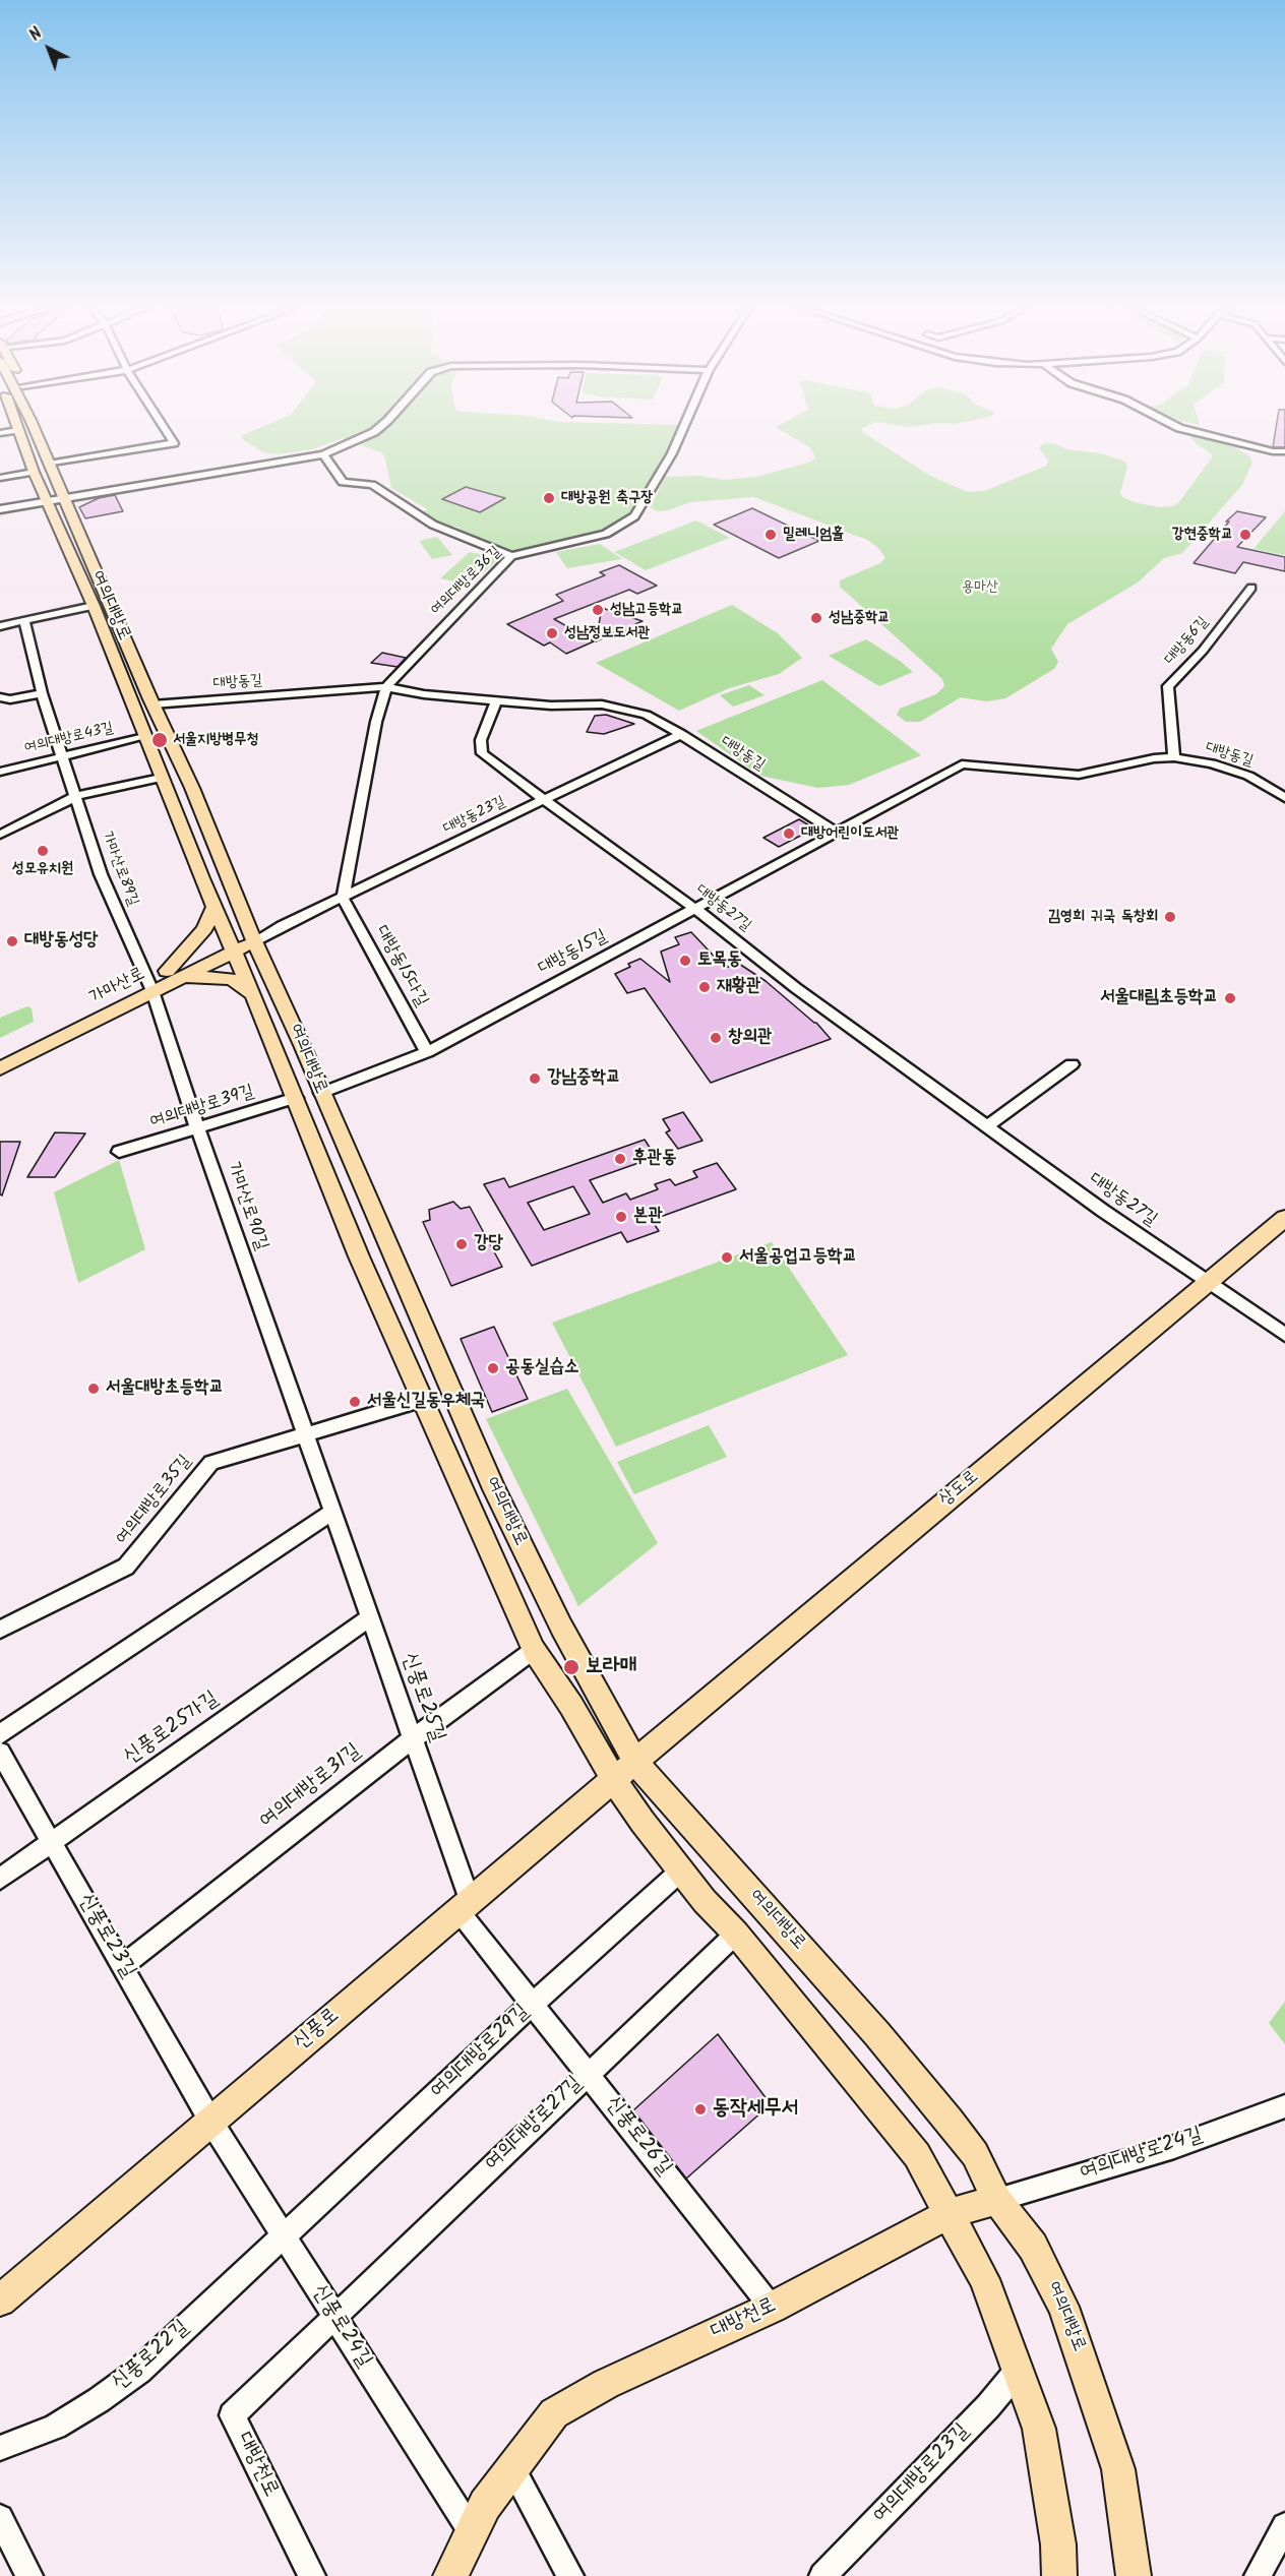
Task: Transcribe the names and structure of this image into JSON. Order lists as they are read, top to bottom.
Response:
{
  "streets": {
    "main road": [
      "여의대방로",
      "가마산로",
      "상도로",
      "신풍로",
      "대방천로"
    ],
    "street": [
      "여의대방로36길",
      "대방동6길",
      "대방동길",
      "여의대방로43길",
      "대방동23길",
      "가마산로89길",
      "대방동27길",
      "대방동15길",
      "대방동15다길",
      "여의대방로39길",
      "가마산로90길",
      "여의대방로35길",
      "신풍로25길",
      "신풍로25가길",
      "여의대방로31길",
      "신풍로23길",
      "여의대방로29길",
      "여의대방로27길",
      "신풍로26길",
      "여의대방로24길",
      "신풍로24길",
      "신풍로22길",
      "여의대방로23길"
    ]
  },
  "crossings": [
    ["여의대방로36길", "대방동길"],
    ["여의대방로36길", "대방동23길"],
    ["여의대방로36길", "대방동15다길"],
    ["여의대방로", "대방동길"],
    ["여의대방로", "여의대방로43길"],
    ["여의대방로", "대방동23길"],
    ["여의대방로", "대방동15길"],
    ["여의대방로", "가마산로"],
    ["여의대방로", "여의대방로39길"],
    ["여의대방로", "상도로"],
    ["여의대방로", "여의대방로35길"],
    ["여의대방로", "여의대방로31길"],
    ["여의대방로", "신풍로"],
    ["여의대방로", "여의대방로29길"],
    ["여의대방로", "여의대방로27길"],
    ["여의대방로", "여의대방로24길"],
    ["여의대방로", "대방천로"],
    ["여의대방로", "여의대방로23길"],
    ["대방동6길", "대방동길"],
    ["대방동길", "대방동23길"],
    ["대방동길", "대방동27길"],
    ["대방동길", "대방동15길"],
    ["여의대방로43길", "가마산로89길"],
    ["대방동23길", "대방동27길"],
    ["대방동23길", "대방동15다길"],
    ["대방동23길", "가마산로"],
    ["가마산로89길", "가마산로"],
    ["가마산로89길", "가마산로90길"],
    ["대방동27길", "대방동15길"],
    ["대방동27길", "상도로"],
    ["대방동15길", "대방동15다길"],
    ["가마산로", "가마산로90길"],
    ["여의대방로39길", "가마산로90길"],
    ["가마산로90길", "여의대방로35길"],
    ["가마산로90길", "신풍로25길"],
    ["상도로", "신풍로"],
    ["여의대방로35길", "신풍로25길"],
    ["신풍로25길", "신풍로25가길"],
    ["신풍로25길", "여의대방로31길"],
    ["신풍로25길", "신풍로"],
    ["신풍로25길", "신풍로26길"],
    ["신풍로25가길", "신풍로23길"],
    ["여의대방로31길", "신풍로23길"],
    ["신풍로23길", "신풍로"],
    ["신풍로23길", "신풍로24길"],
    ["신풍로", "신풍로26길"],
    ["신풍로", "신풍로24길"],
    ["여의대방로29길", "신풍로26길"],
    ["여의대방로29길", "신풍로24길"],
    ["여의대방로29길", "신풍로22길"],
    ["여의대방로27길", "신풍로26길"],
    ["여의대방로27길", "대방천로"],
    ["여의대방로27길", "신풍로24길"],
    ["신풍로26길", "대방천로"],
    ["여의대방로24길", "대방천로"],
    ["대방천로", "신풍로24길"],
    ["신풍로24길", "신풍로22길"]
  ],
  "parks": ["용마산"],
  "places": [
    "대방공원 축구장",
    "밀레니엄홀",
    "강현중학교",
    "성남고등학교",
    "성남중학교",
    "성남정보도서관",
    "서울지방병무청",
    "대방어린이도서관",
    "성모유치원",
    "김영희 귀국 독창회",
    "대방동성당",
    "토목동",
    "재황관",
    "서울대림초등학교",
    "창의관",
    "강남중학교",
    "후관동",
    "본관",
    "강당",
    "서울공업고등학교",
    "공동실습소",
    "서울대방초등학교",
    "서울신길동우체국",
    "보라매",
    "동작세무서"
  ],
  "north": "top left"
}
